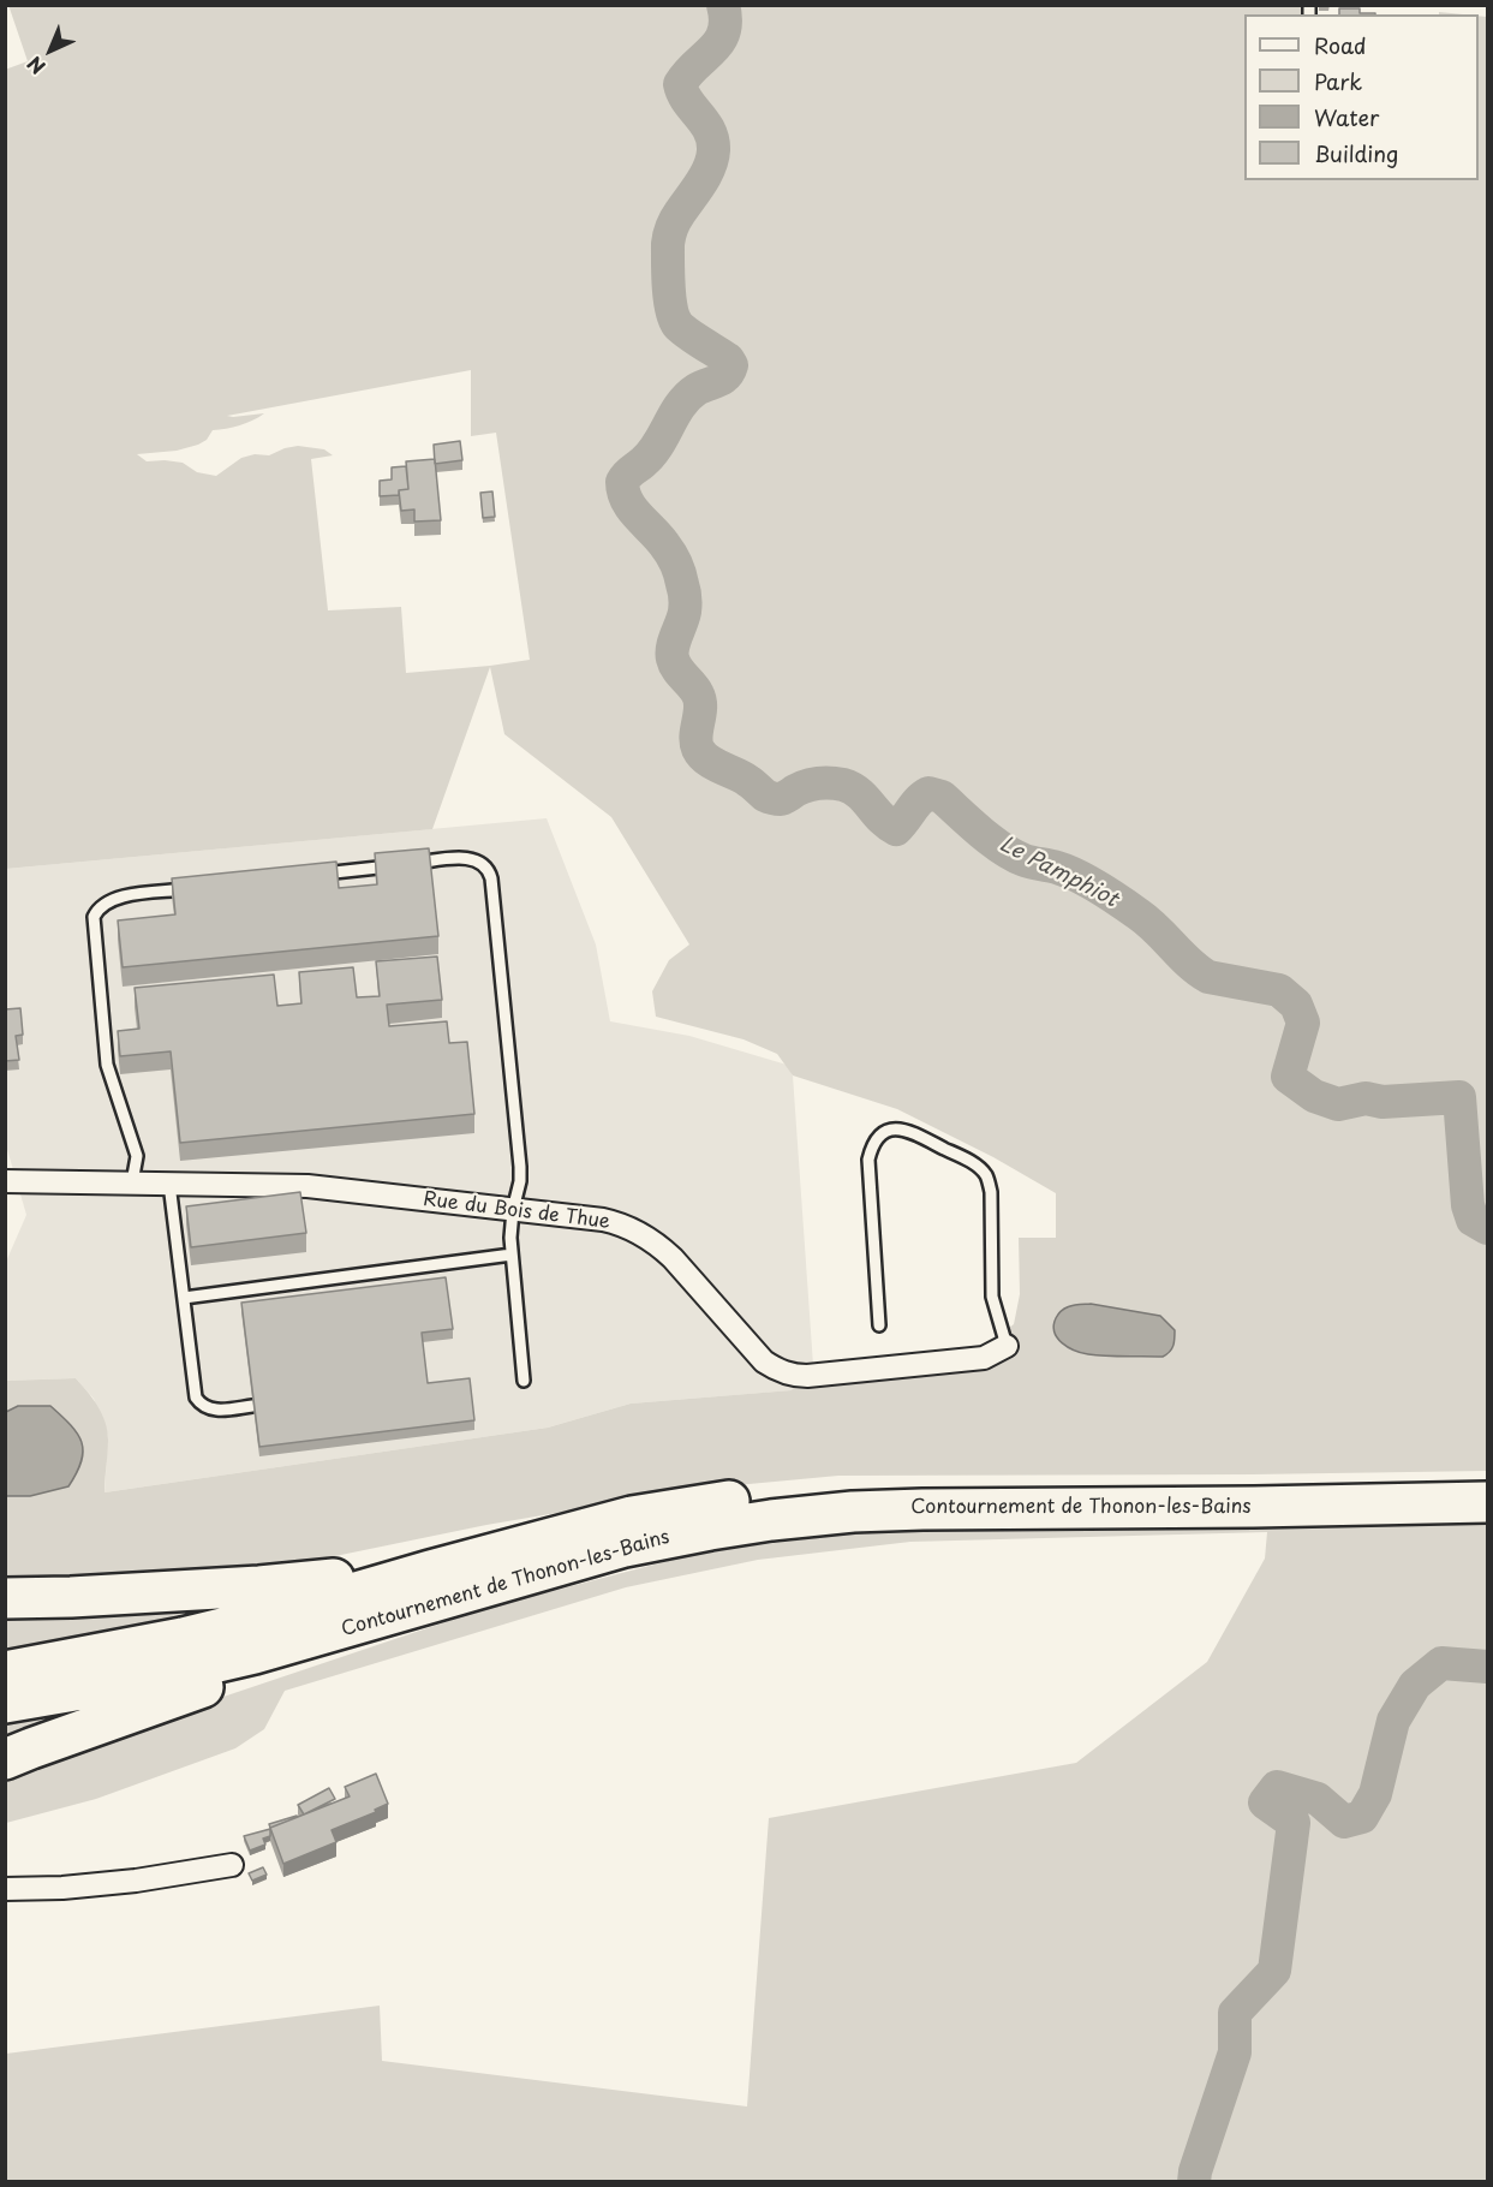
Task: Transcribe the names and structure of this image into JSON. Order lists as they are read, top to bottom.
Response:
{
  "streets": {
    "highway": ["Contournement de Thonon-les-Bains"],
    "street": ["Rue du Bois de Thue"]
  },
  "water": ["Le Pamphiot"],
  "legend": [
    "Road",
    "Park",
    "Water",
    "Building"
  ],
  "north": "bottom left"
}
